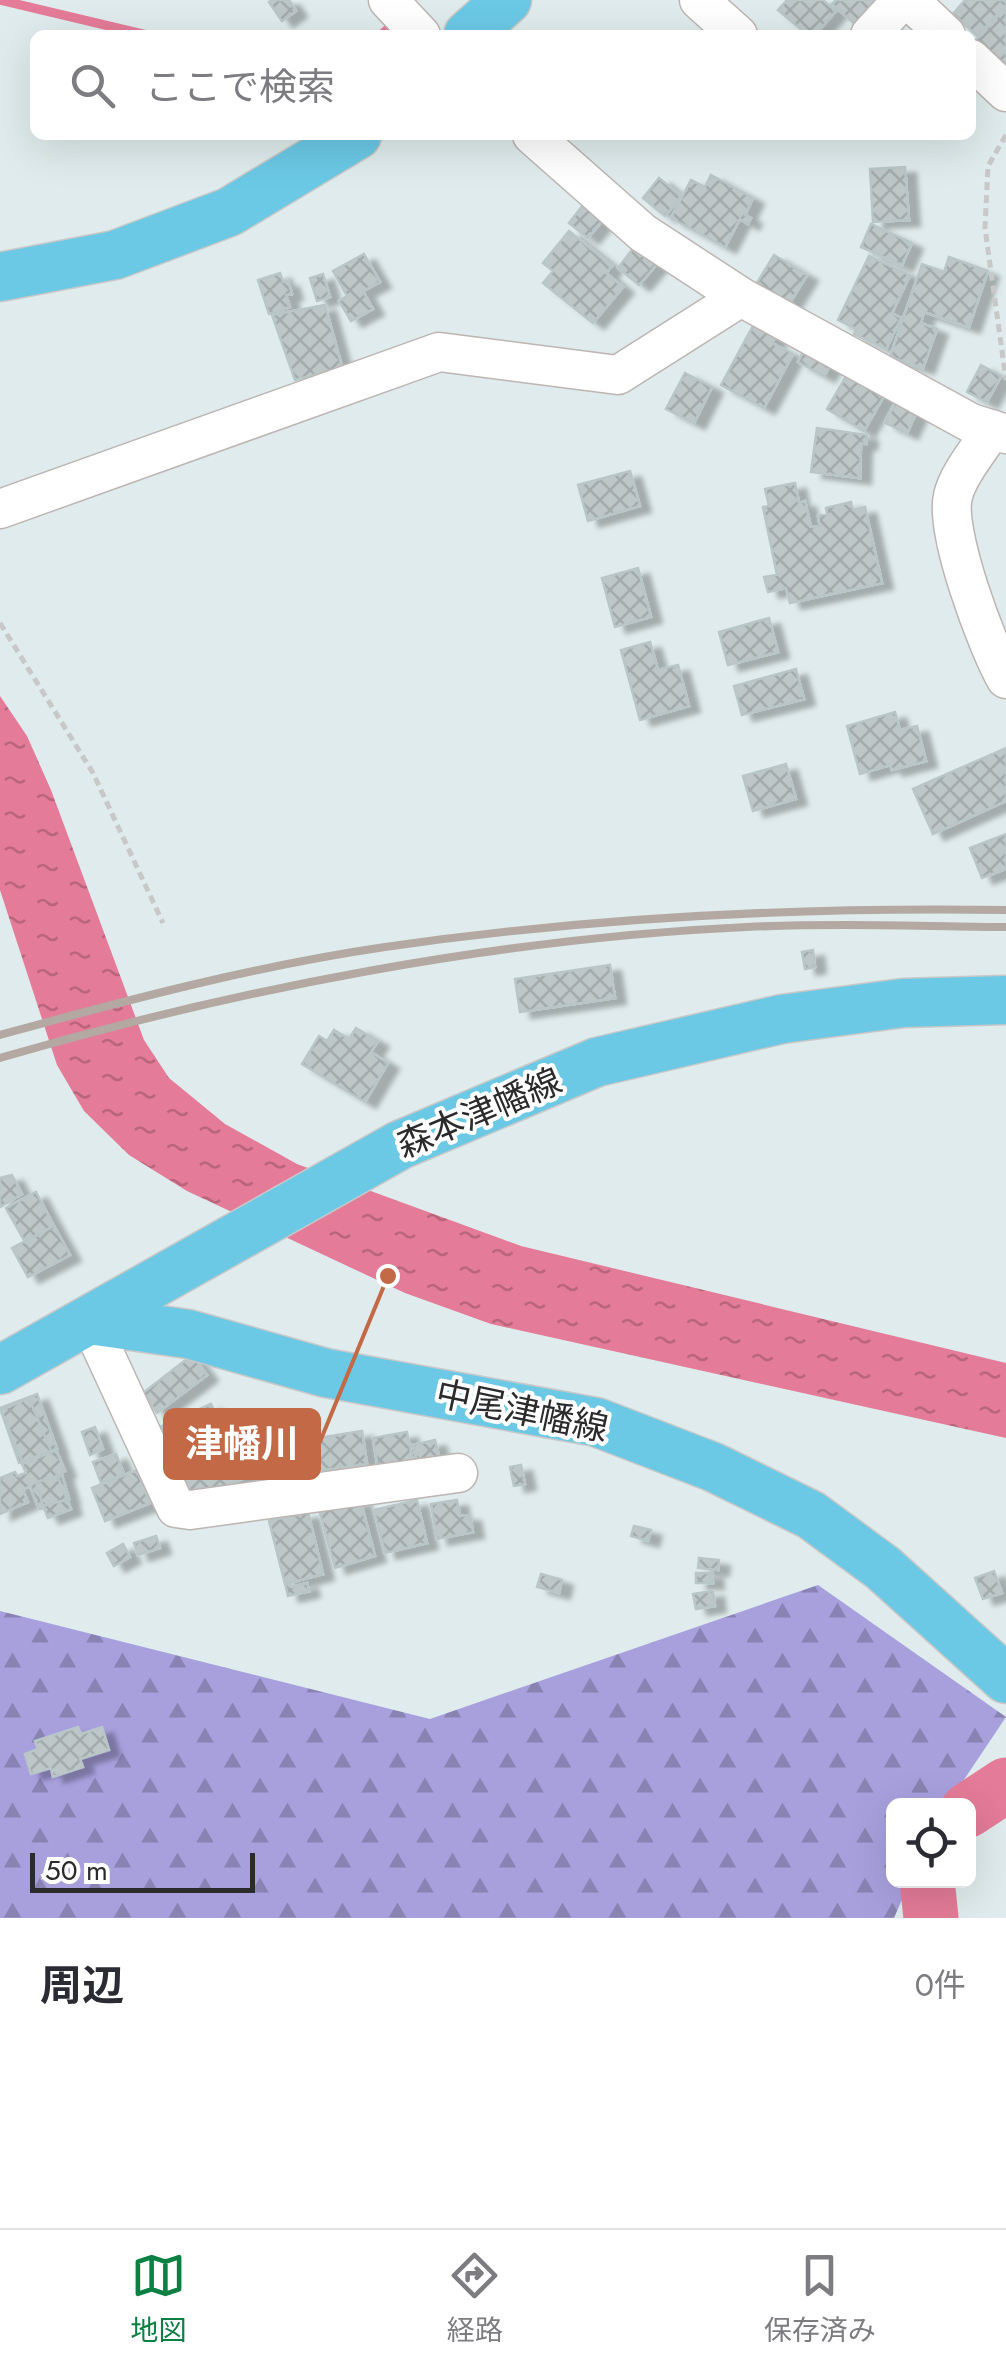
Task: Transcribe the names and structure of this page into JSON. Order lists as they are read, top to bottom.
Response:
{
  "streets": {
    "main road": ["森本津幡線", "中尾津幡線"]
  },
  "crossings": [
    ["森本津幡線", "中尾津幡線"]
  ],
  "places": ["津幡川"],
  "scale_bar": "50 m",
  "page": {
    "search": "ここで検索",
    "scale": "50 m",
    "heading": ["周辺", "0件"],
    "nav": ["地図", "経路", "保存済み"]
  }
}
